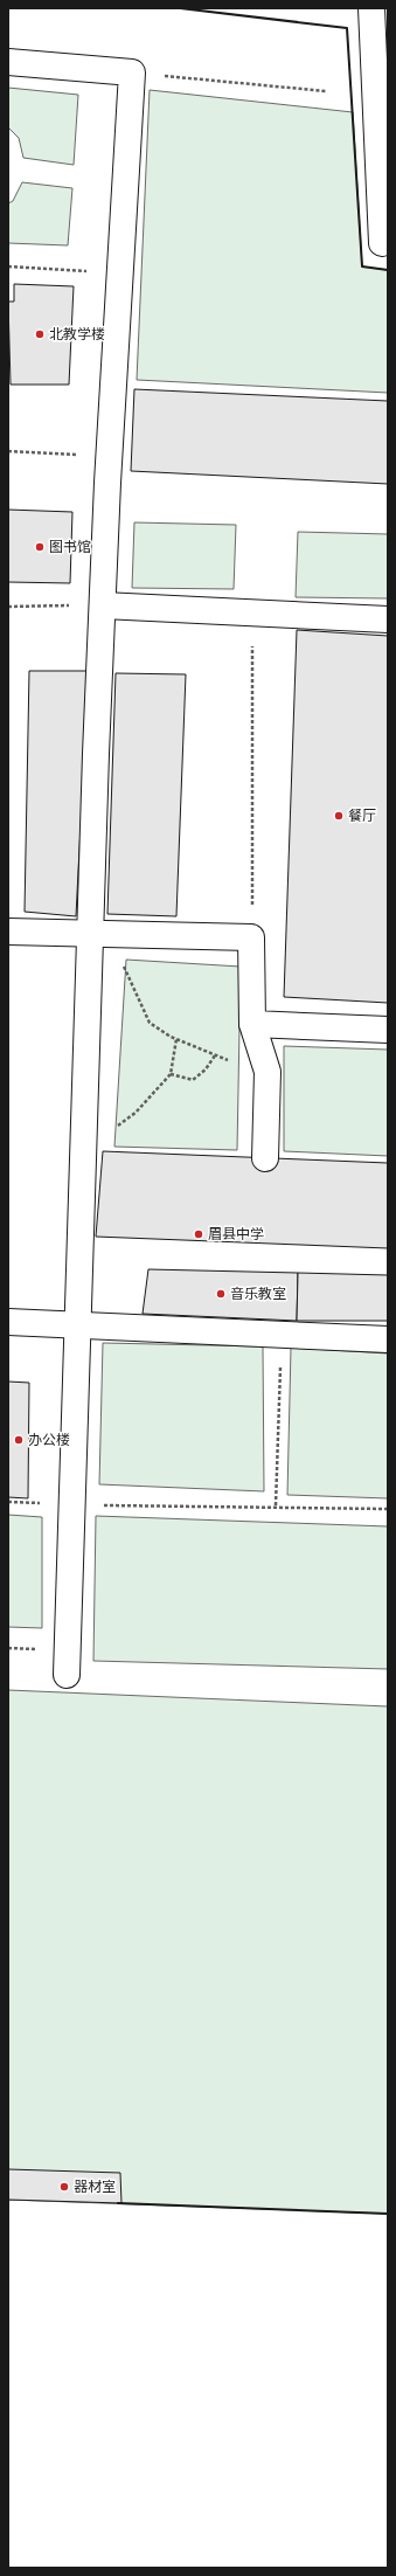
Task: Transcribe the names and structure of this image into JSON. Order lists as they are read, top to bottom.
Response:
{
  "places": [
    "北教学楼",
    "图书馆",
    "餐厅",
    "眉县中学",
    "音乐教室",
    "办公楼",
    "器材室"
  ]
}
